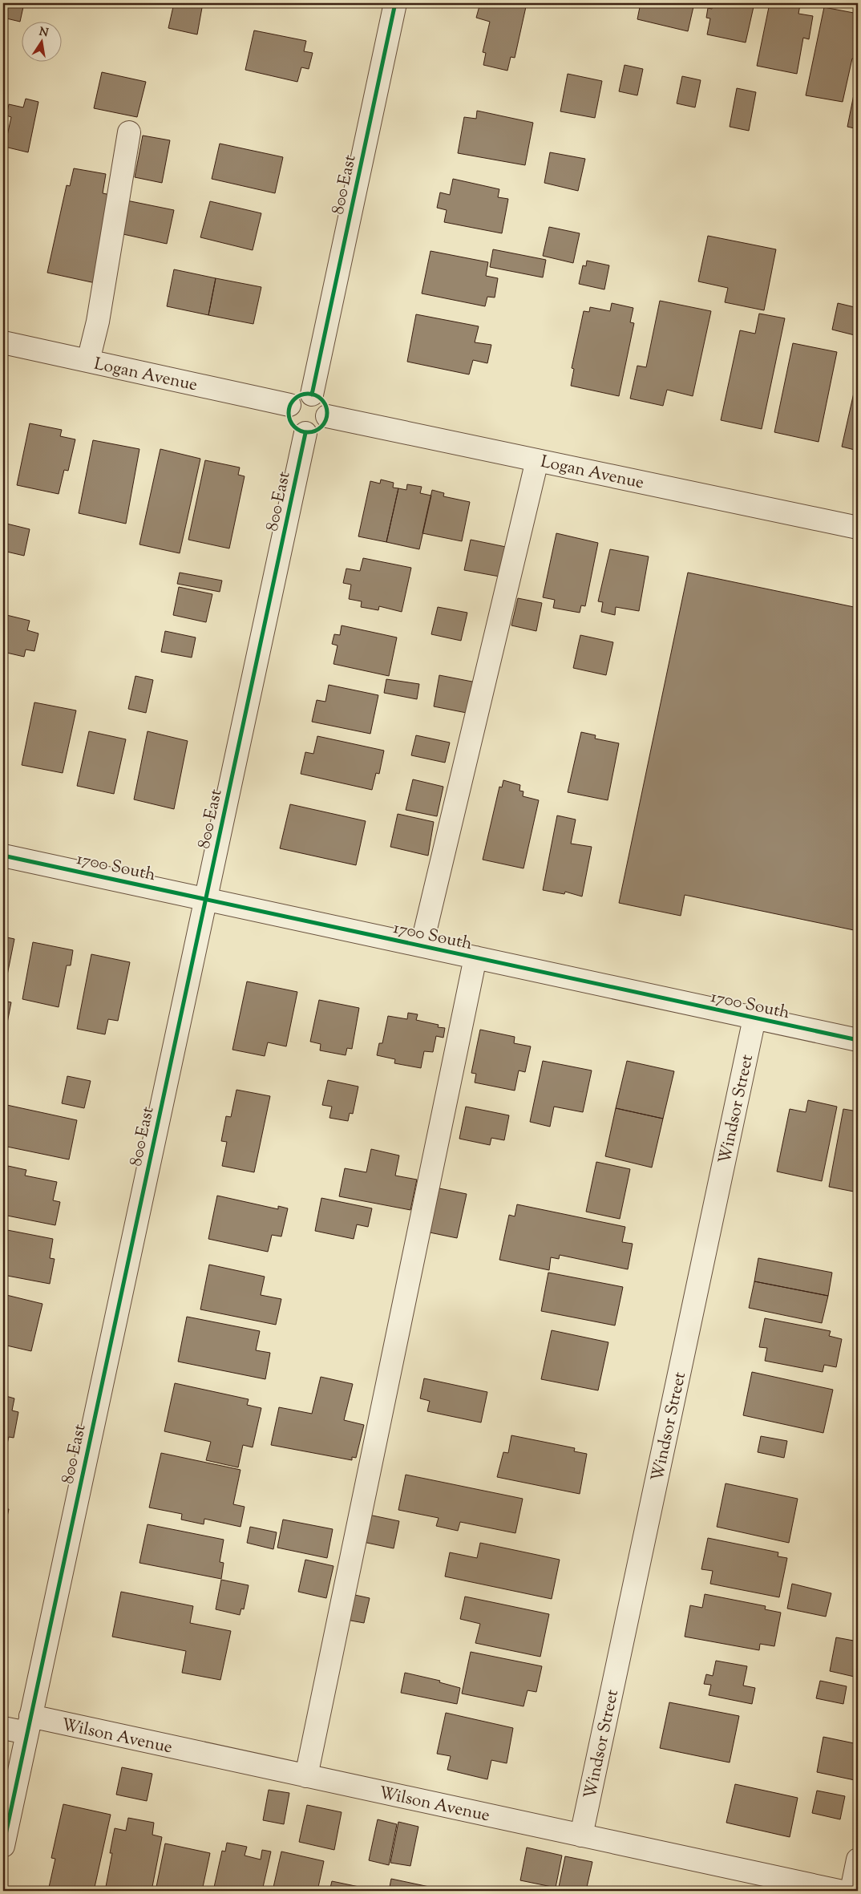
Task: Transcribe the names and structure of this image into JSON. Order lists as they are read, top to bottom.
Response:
{
  "streets": {
    "street": [
      "800 East",
      "Logan Avenue",
      "1700 South",
      "Windsor Street",
      "Wilson Avenue"
    ]
  },
  "crossings": [
    ["800 East", "Logan Avenue"],
    ["800 East", "1700 South"],
    ["800 East", "Wilson Avenue"],
    ["1700 South", "Windsor Street"],
    ["Windsor Street", "Wilson Avenue"]
  ],
  "north": "top"
}
